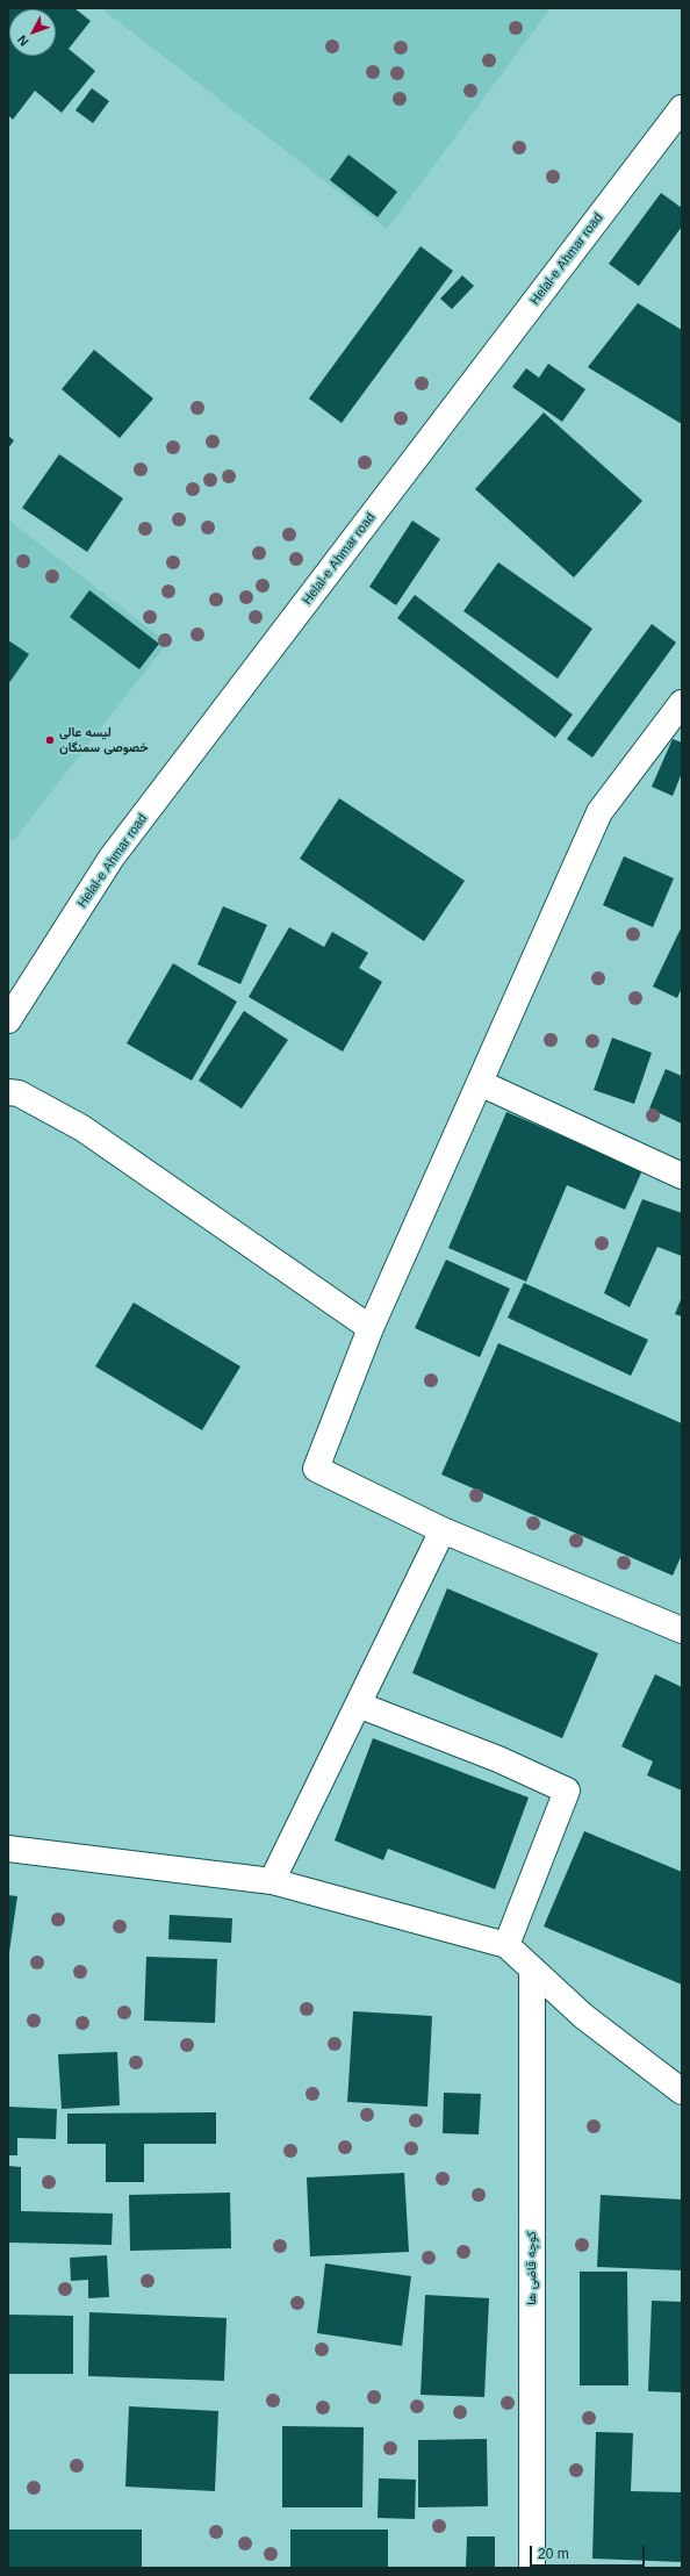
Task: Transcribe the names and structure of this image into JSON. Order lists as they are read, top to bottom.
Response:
{
  "streets": {
    "street": ["Helal-e Ahmar road", "کوچه قاضی ها"]
  },
  "places": ["لیسه عالی خصوصی سمنگان"],
  "scale_bar": "20 m",
  "north": "bottom left"
}
